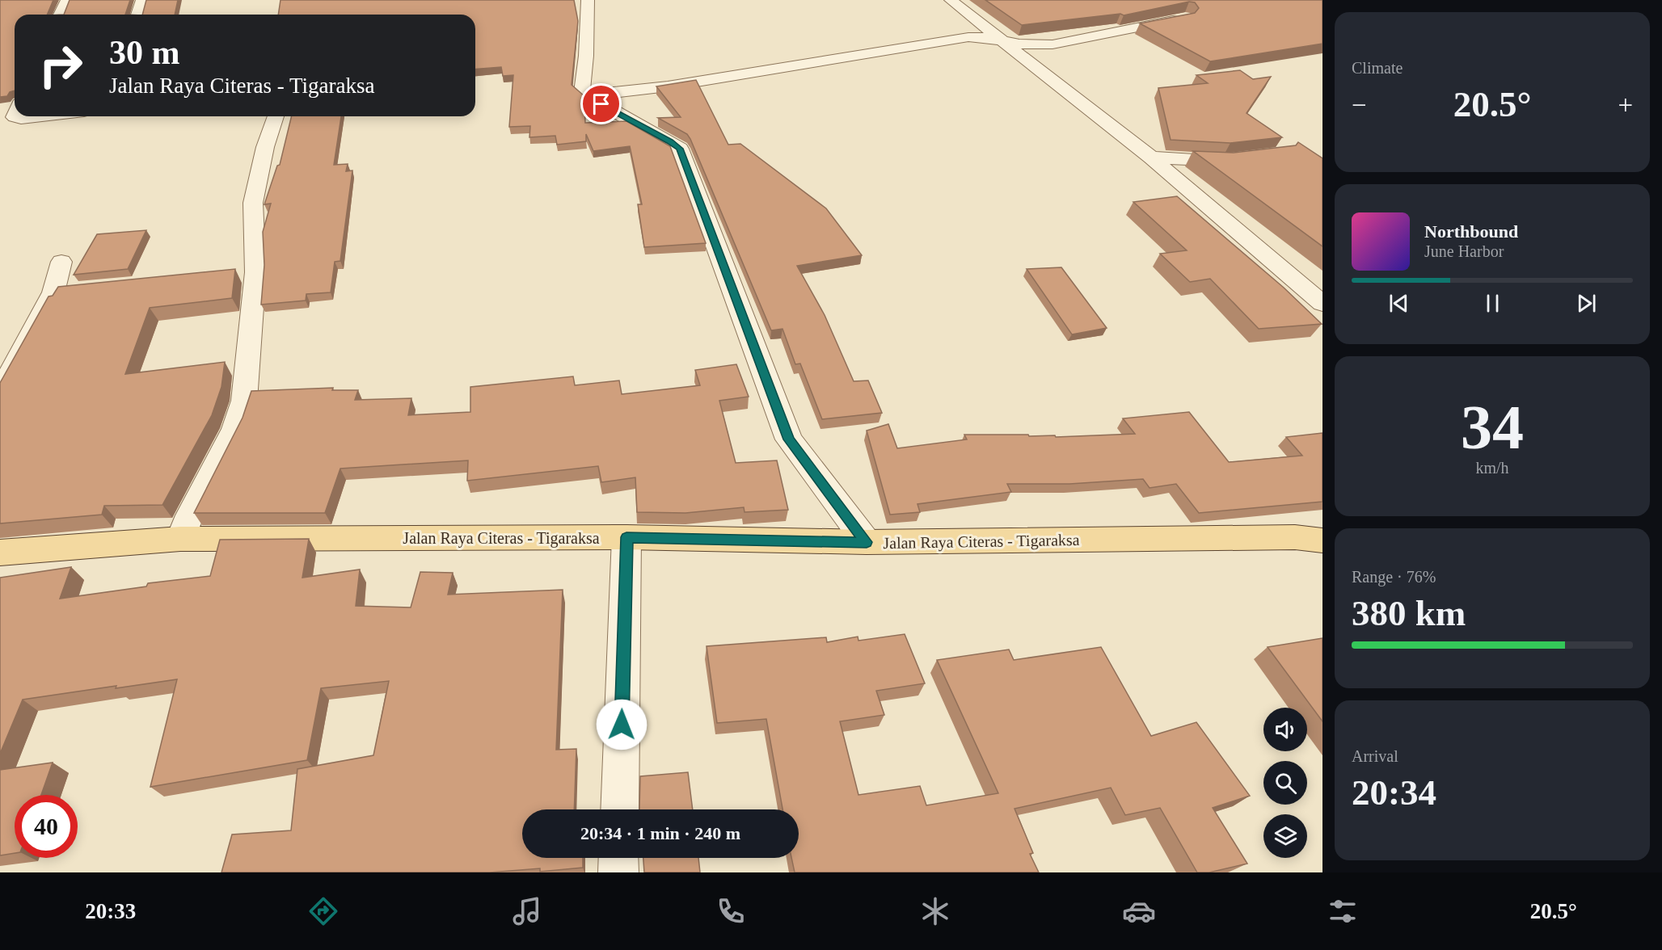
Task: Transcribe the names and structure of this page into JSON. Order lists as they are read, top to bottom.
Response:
{
  "streets": {
    "main road": ["Jalan Raya Citeras - Tigaraksa"]
  },
  "page": {
    "tile": [
      "Climate",
      ["34", "km/h"],
      ["Range · 76%", "380 km"],
      ["Arrival", "20:34"]
    ],
    "turn": ["30 m", "Jalan Raya Citeras - Tigaraksa"],
    "heat": ["−", "20.5°", "+"],
    "song": ["Northbound", "June Harbor"],
    "limit": "40",
    "trip": "20:34 · 1 min · 240 m",
    "tabs": ["20:33", "20.5°"]
  }
}
